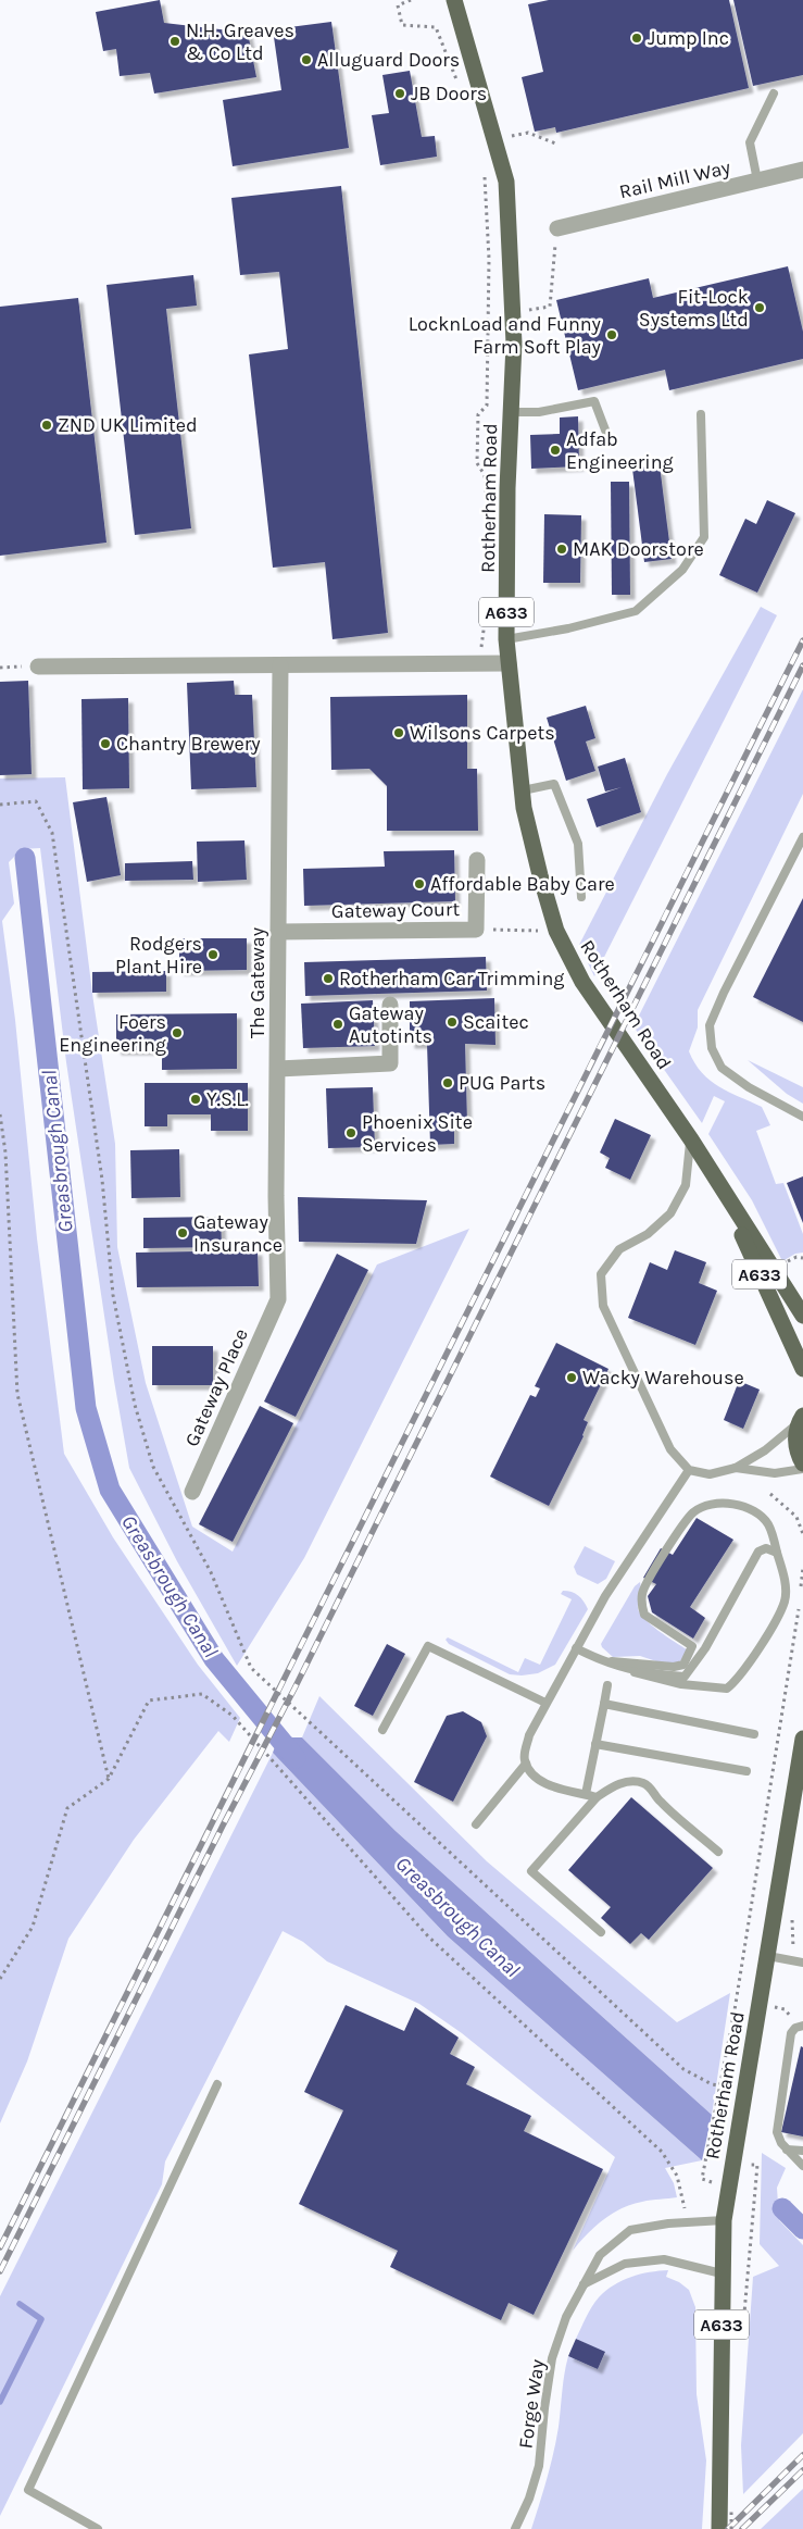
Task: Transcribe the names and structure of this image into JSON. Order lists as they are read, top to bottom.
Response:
{
  "streets": {
    "main road": ["Rotherham Road", "A633"],
    "street": [
      "Rail Mill Way",
      "Gateway Court",
      "The Gateway",
      "Gateway Place"
    ],
    "lane": ["Forge Way"]
  },
  "crossings": [
    ["Rotherham Road", "Forge Way"],
    ["Gateway Court", "The Gateway"],
    ["The Gateway", "Gateway Place"]
  ],
  "water": ["Greasbrough Canal"],
  "places": [
    "Jump Inc",
    "N.H. Greaves & Co Ltd",
    "Alluguard Doors",
    "JB Doors",
    "Fit-Lock Systems Ltd",
    "LocknLoad and Funny Farm Soft Play",
    "ZND UK Limited",
    "Adfab Engineering",
    "MAK Doorstore",
    "Wilsons Carpets",
    "Chantry Brewery",
    "Affordable Baby Care",
    "Rodgers Plant Hire",
    "Rotherham Car Trimming",
    "Scaitec",
    "Gateway Autotints",
    "Foers Engineering",
    "PUG Parts",
    "Y.S.L.",
    "Phoenix Site Services",
    "Gateway Insurance",
    "Wacky Warehouse"
  ]
}
